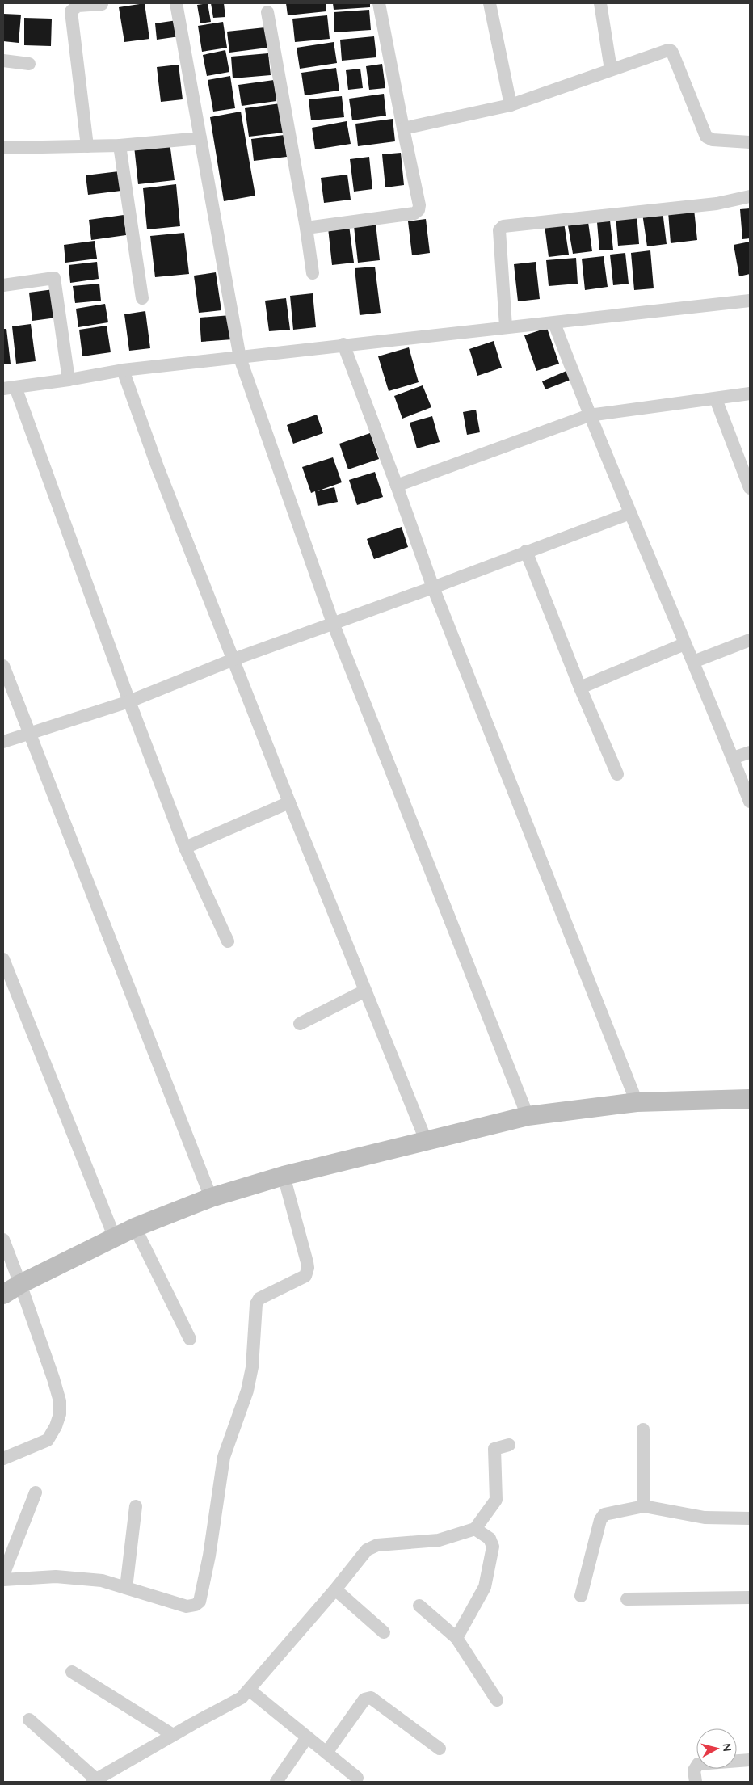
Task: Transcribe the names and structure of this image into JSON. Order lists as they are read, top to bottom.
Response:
{
  "north": "right"
}
